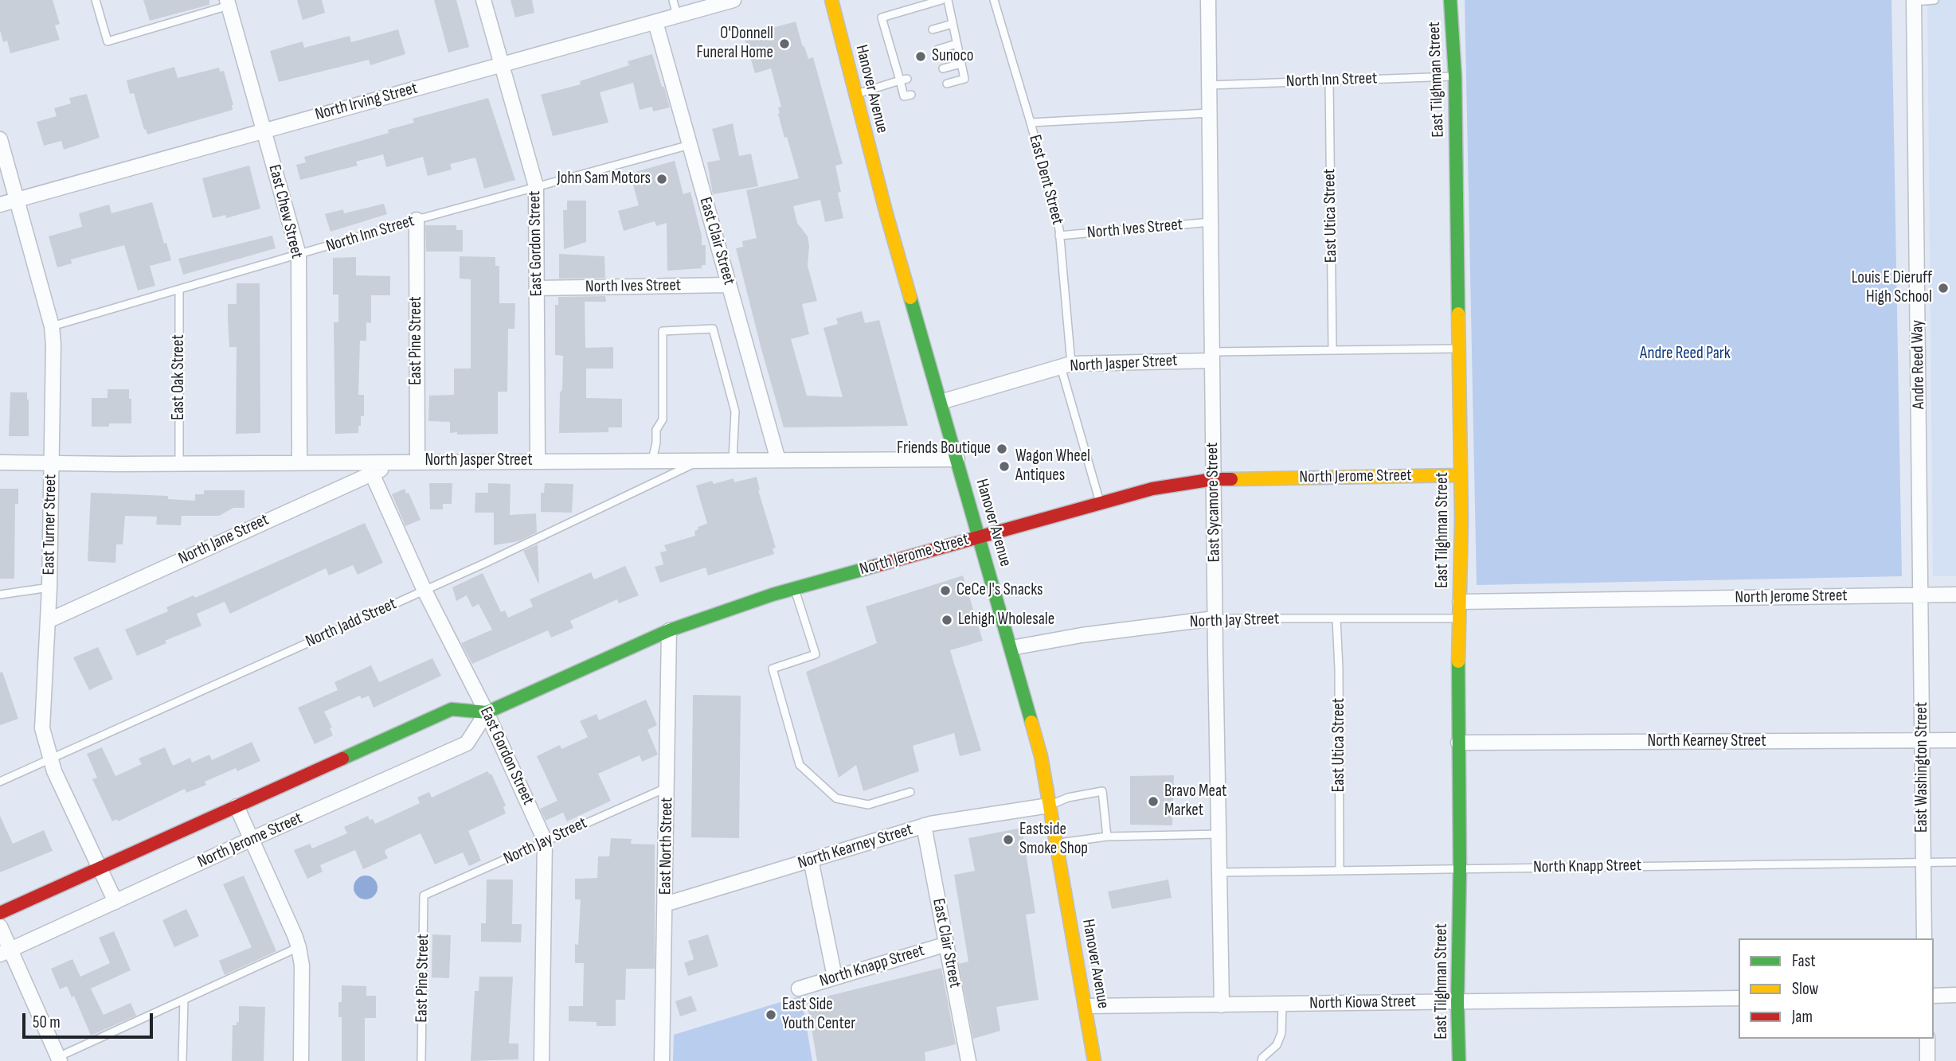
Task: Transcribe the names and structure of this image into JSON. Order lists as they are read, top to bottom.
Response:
{
  "streets": {
    "street": [
      "East Tilghman Street",
      "Hanover Avenue",
      "North Irving Street",
      "East Chew Street",
      "North Ives Street",
      "East Clair Street",
      "East Gordon Street",
      "East Pine Street",
      "North Jasper Street",
      "Andre Reed Way",
      "North Jerome Street",
      "East Sycamore Street",
      "East Turner Street",
      "North Jane Street",
      "North Jay Street",
      "North Kearney Street",
      "East Washington Street",
      "East North Street",
      "North Knapp Street",
      "North Kiowa Street"
    ],
    "lane": [
      "North Inn Street",
      "East Dent Street",
      "East Utica Street",
      "East Oak Street",
      "North Jadd Street"
    ]
  },
  "crossings": [
    ["East Tilghman Street", "North Inn Street"],
    ["East Tilghman Street", "North Jasper Street"],
    ["East Tilghman Street", "North Jerome Street"],
    ["East Tilghman Street", "North Jay Street"],
    ["East Tilghman Street", "North Kearney Street"],
    ["East Tilghman Street", "North Knapp Street"],
    ["East Tilghman Street", "North Kiowa Street"],
    ["North Inn Street", "East Chew Street"],
    ["North Inn Street", "East Utica Street"],
    ["North Inn Street", "East Clair Street"],
    ["North Inn Street", "East Gordon Street"],
    ["North Inn Street", "East Pine Street"],
    ["North Inn Street", "East Oak Street"],
    ["North Inn Street", "East Sycamore Street"],
    ["North Inn Street", "East Turner Street"],
    ["Hanover Avenue", "North Jasper Street"],
    ["Hanover Avenue", "North Jerome Street"],
    ["Hanover Avenue", "North Jay Street"],
    ["Hanover Avenue", "North Kearney Street"],
    ["Hanover Avenue", "North Kiowa Street"],
    ["North Irving Street", "East Chew Street"],
    ["North Irving Street", "East Clair Street"],
    ["North Irving Street", "East Gordon Street"],
    ["North Irving Street", "East Turner Street"],
    ["East Dent Street", "North Ives Street"],
    ["East Dent Street", "North Jasper Street"],
    ["East Dent Street", "North Jerome Street"],
    ["East Chew Street", "North Jasper Street"],
    ["East Utica Street", "North Jasper Street"],
    ["East Utica Street", "North Jay Street"],
    ["East Utica Street", "North Knapp Street"],
    ["North Ives Street", "East Clair Street"],
    ["North Ives Street", "East Gordon Street"],
    ["North Ives Street", "East Sycamore Street"],
    ["East Clair Street", "North Jasper Street"],
    ["East Clair Street", "North Kearney Street"],
    ["East Clair Street", "North Knapp Street"],
    ["East Gordon Street", "North Jasper Street"],
    ["East Gordon Street", "North Jerome Street"],
    ["East Gordon Street", "North Jane Street"],
    ["East Gordon Street", "North Jay Street"],
    ["East Gordon Street", "North Jadd Street"],
    ["East Pine Street", "North Jasper Street"],
    ["East Pine Street", "North Jay Street"],
    ["North Jasper Street", "East Oak Street"],
    ["North Jasper Street", "East Sycamore Street"],
    ["North Jasper Street", "East Turner Street"],
    ["North Jasper Street", "North Jane Street"],
    ["North Jasper Street", "North Jadd Street"],
    ["Andre Reed Way", "North Jerome Street"],
    ["Andre Reed Way", "East Washington Street"],
    ["North Jerome Street", "East Sycamore Street"],
    ["North Jerome Street", "East Turner Street"],
    ["North Jerome Street", "East Washington Street"],
    ["North Jerome Street", "East North Street"],
    ["East Sycamore Street", "North Jay Street"],
    ["East Sycamore Street", "North Knapp Street"],
    ["East Sycamore Street", "North Kiowa Street"],
    ["East Turner Street", "North Jane Street"],
    ["East Turner Street", "North Jadd Street"],
    ["North Jay Street", "East North Street"],
    ["North Kearney Street", "East Washington Street"],
    ["North Kearney Street", "East North Street"],
    ["East Washington Street", "North Knapp Street"]
  ],
  "parks": ["Andre Reed Park"],
  "places": [
    "O'Donnell Funeral Home",
    "Sunoco",
    "John Sam Motors",
    "Louis E Dieruff High School",
    "Friends Boutique",
    "Wagon Wheel Antiques",
    "CeCe J's Snacks",
    "Lehigh Wholesale",
    "Bravo Meat Market",
    "Eastside Smoke Shop",
    "East Side Youth Center"
  ],
  "legend": ["Fast", "Slow", "Jam"],
  "scale_bar": "50 m"
}
